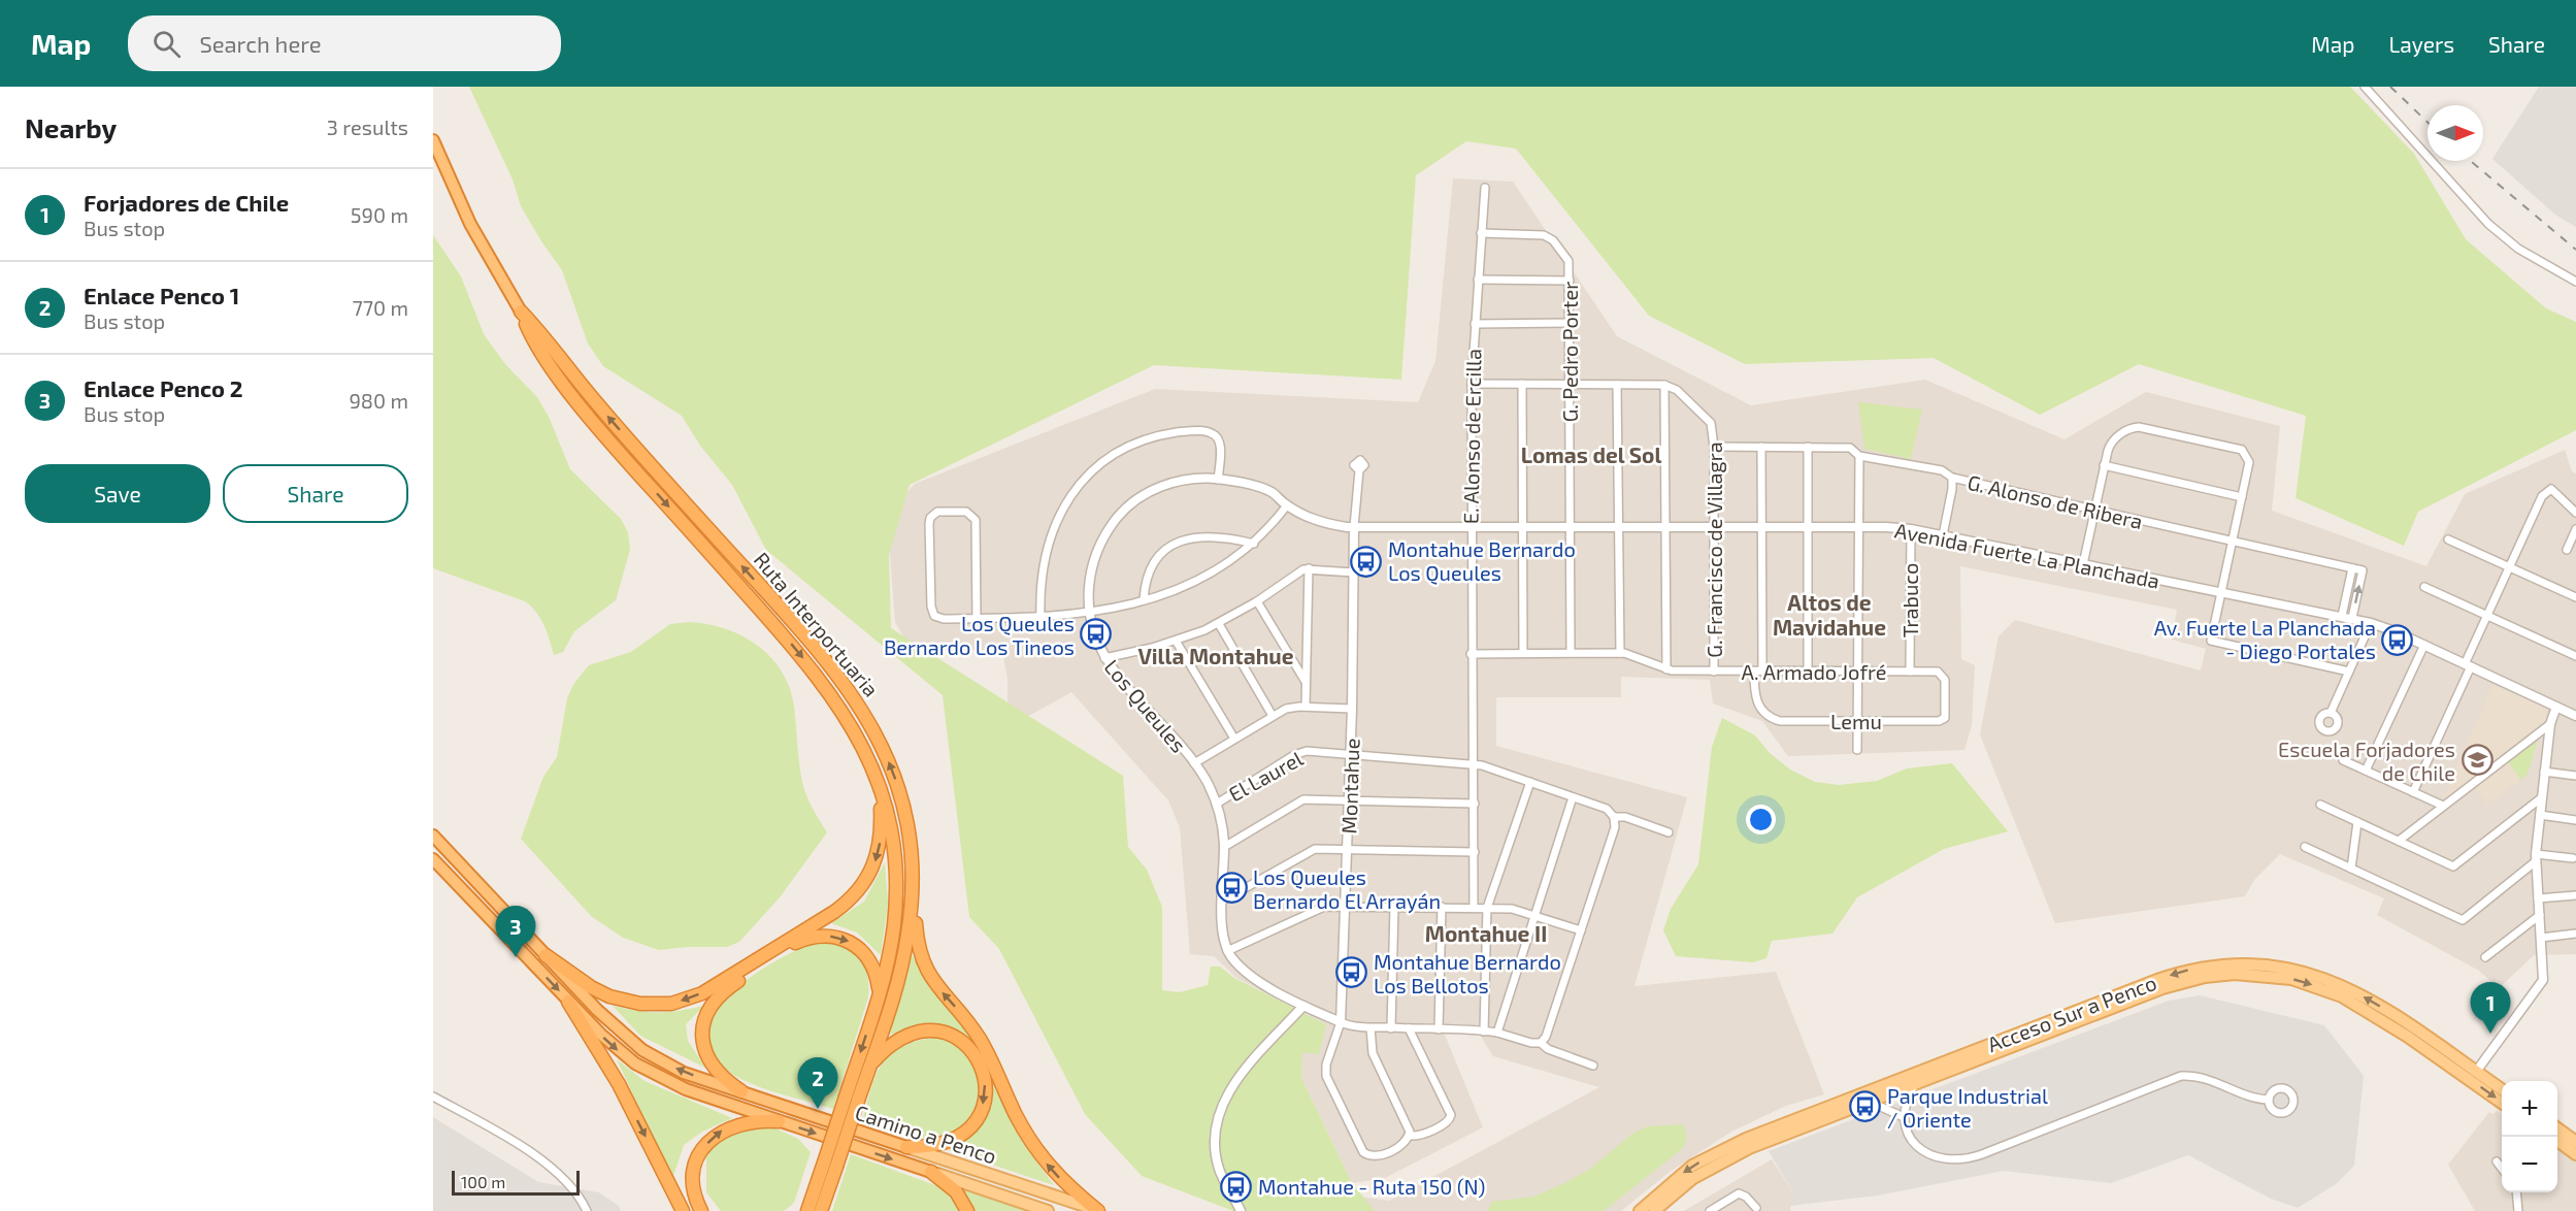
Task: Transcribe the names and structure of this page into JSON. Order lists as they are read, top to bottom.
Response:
{
  "streets": {
    "highway": ["Ruta Interportuaria", "Camino a Penco"],
    "main road": ["Acceso Sur a Penco"],
    "street": [
      "G. Pedro Porter",
      "E. Alonso de Ercilla",
      "G. Alonso de Ribera",
      "G. Francisco de Villagra",
      "Avenida Fuerte La Planchada",
      "Trabuco",
      "A. Armado Jofré",
      "Los Queules",
      "Lemu",
      "El Laurel",
      "Montahue"
    ]
  },
  "crossings": [
    ["G. Pedro Porter", "E. Alonso de Ercilla"],
    ["G. Pedro Porter", "Avenida Fuerte La Planchada"],
    ["G. Pedro Porter", "A. Armado Jofré"],
    ["E. Alonso de Ercilla", "Avenida Fuerte La Planchada"],
    ["E. Alonso de Ercilla", "A. Armado Jofré"],
    ["E. Alonso de Ercilla", "Los Queules"],
    ["E. Alonso de Ercilla", "El Laurel"],
    ["G. Alonso de Ribera", "G. Francisco de Villagra"],
    ["G. Alonso de Ribera", "Avenida Fuerte La Planchada"],
    ["G. Alonso de Ribera", "Lemu"],
    ["G. Francisco de Villagra", "Avenida Fuerte La Planchada"],
    ["G. Francisco de Villagra", "A. Armado Jofré"],
    ["Avenida Fuerte La Planchada", "Trabuco"],
    ["Avenida Fuerte La Planchada", "Los Queules"],
    ["Avenida Fuerte La Planchada", "Lemu"],
    ["Trabuco", "A. Armado Jofré"],
    ["A. Armado Jofré", "Lemu"],
    ["Los Queules", "El Laurel"],
    ["Los Queules", "Montahue"],
    ["El Laurel", "Montahue"]
  ],
  "districts": [
    "Lomas del Sol",
    "Altos de Mavidahue",
    "Villa Montahue",
    "Montahue II"
  ],
  "places": {
    "bus stop": [
      "Montahue Bernardo Los Queules",
      "Los Queules Bernardo Los Tineos",
      "Av. Fuerte La Planchada - Diego Portales",
      "Los Queules Bernardo El Arrayán",
      "Montahue Bernardo Los Bellotos",
      "Parque Industrial / Oriente",
      "Montahue - Ruta 150 (N)"
    ],
    "school or university": ["Escuela Forjadores de Chile"]
  },
  "scale_bar": "100 m",
  "north": "right",
  "page": {
    "header": "Map",
    "search": "Search here",
    "nav": ["Map", "Layers", "Share"],
    "heading": ["Nearby", "3 results"],
    "list": [
      {
        "mark": "1",
        "name": "Forjadores de Chile",
        "note": "Bus stop",
        "value": "590 m"
      },
      {
        "mark": "2",
        "name": "Enlace Penco 1",
        "note": "Bus stop",
        "value": "770 m"
      },
      {
        "mark": "3",
        "name": "Enlace Penco 2",
        "note": "Bus stop",
        "value": "980 m"
      }
    ],
    "buttons": ["Save", "Share"],
    "pins": ["3", "1", "2"],
    "map_buttons": ["+", "−"],
    "scale": "100 m"
  }
}
